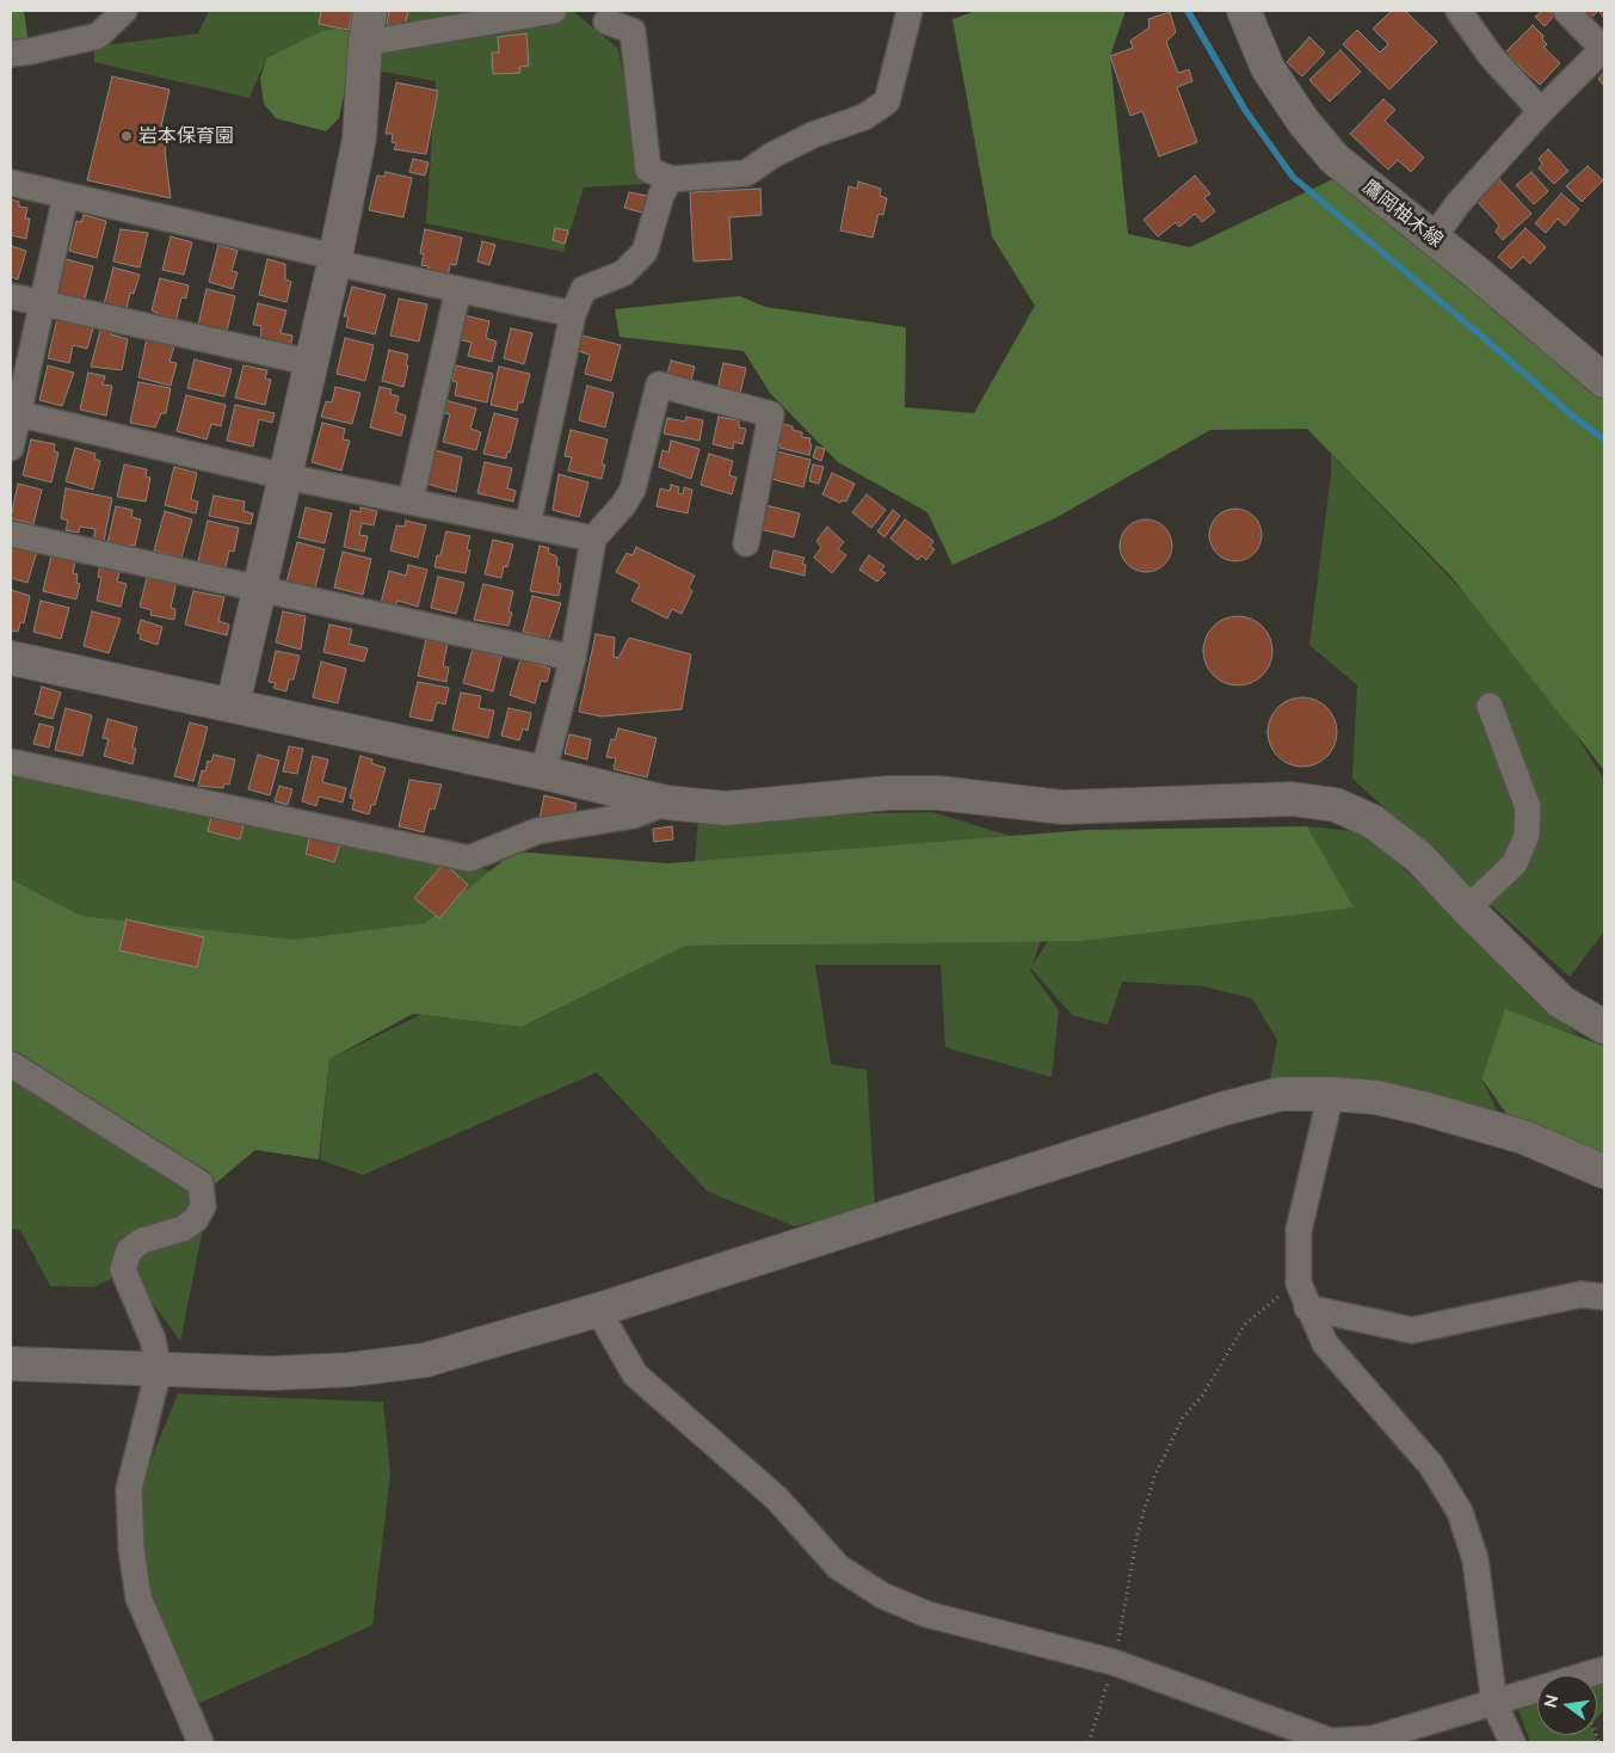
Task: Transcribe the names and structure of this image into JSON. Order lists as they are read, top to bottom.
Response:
{
  "streets": {
    "street": ["鷹岡柚木線"]
  },
  "places": ["岩本保育園"],
  "north": "left"
}
